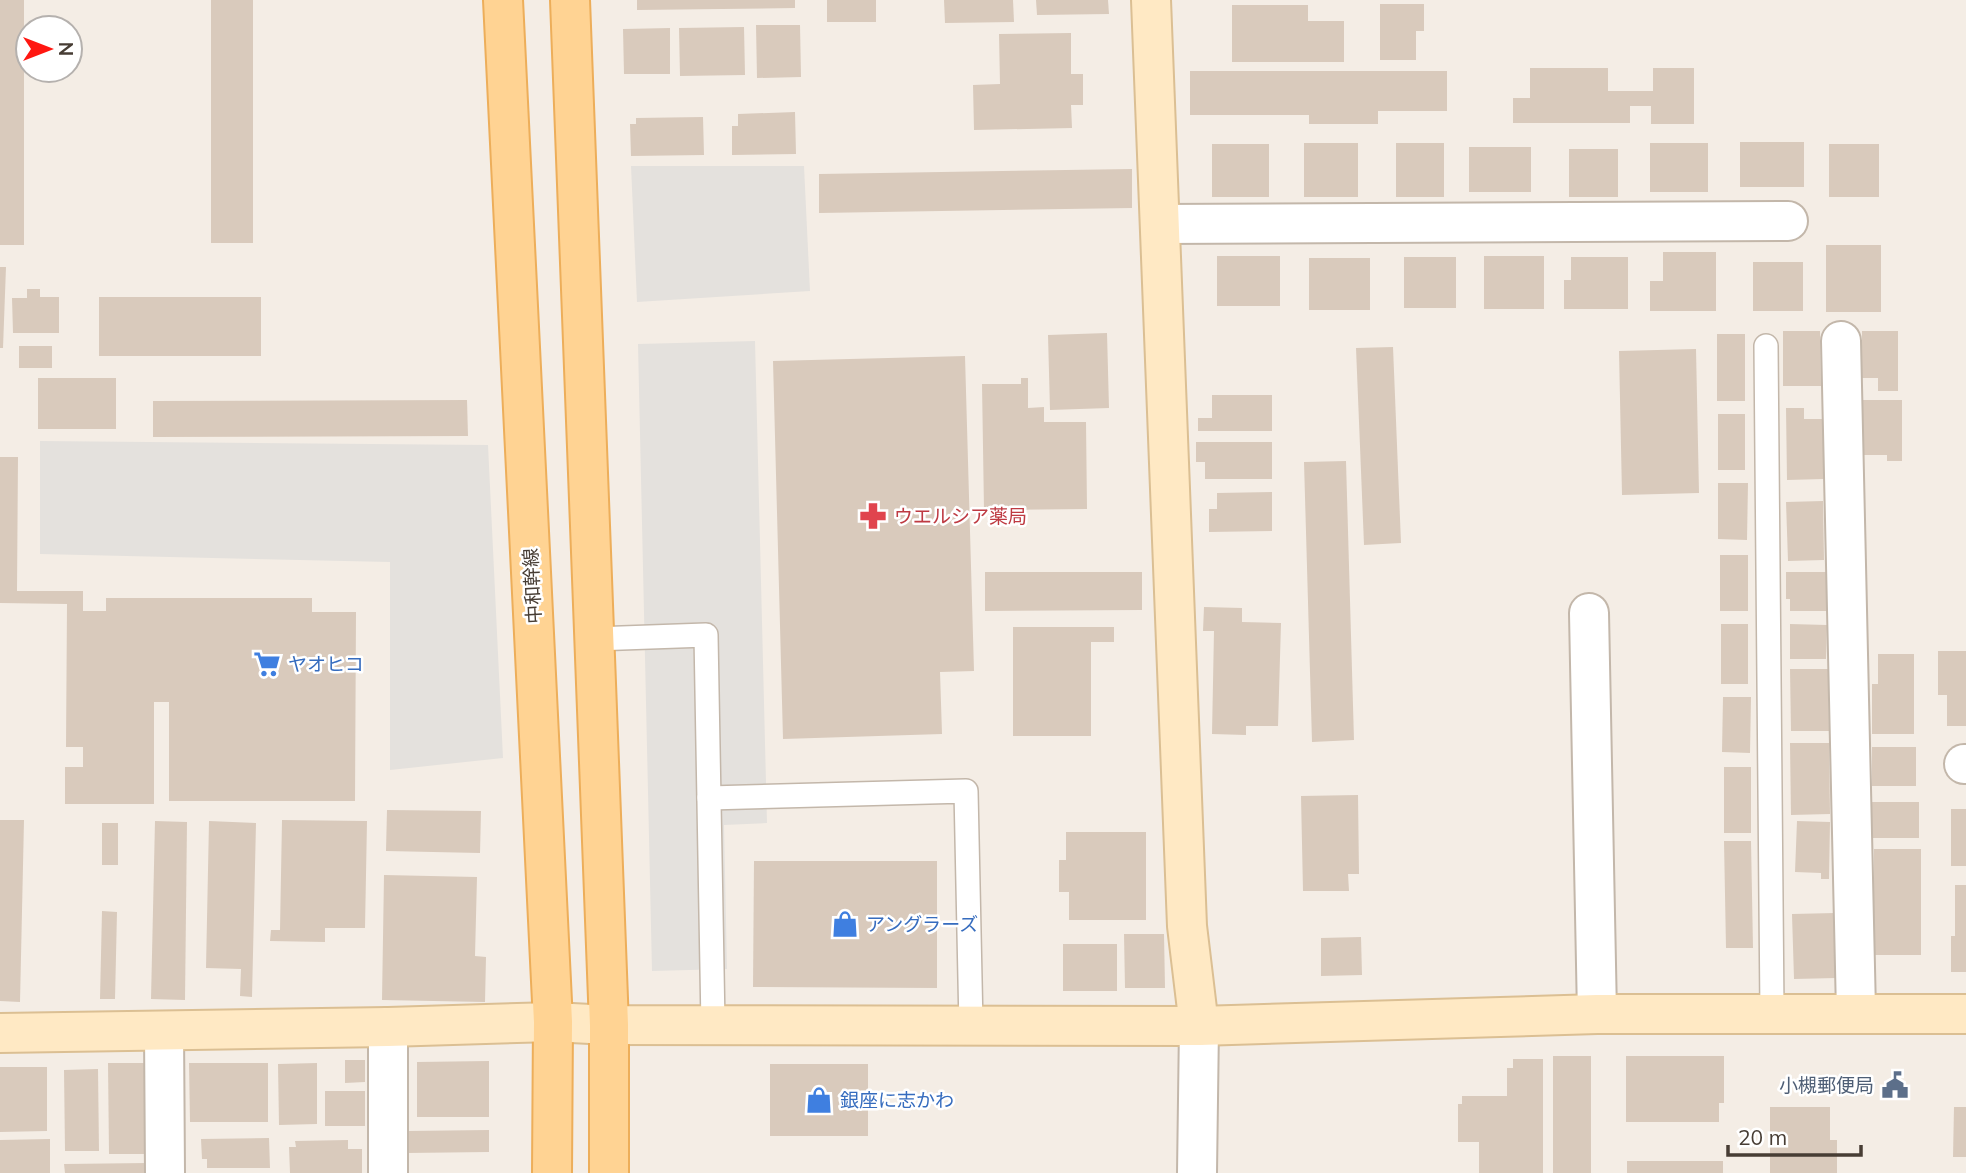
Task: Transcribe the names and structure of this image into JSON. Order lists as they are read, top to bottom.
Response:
{
  "streets": {
    "main road": ["中和幹線"]
  },
  "places": {
    "pharmacy": ["ウエルシア薬局"],
    "supermarket": ["ヤオヒコ"],
    "shop": ["アングラーズ", "銀座に志かわ"],
    "public building": ["小槻郵便局"]
  },
  "scale_bar": "20 m",
  "north": "right"
}
